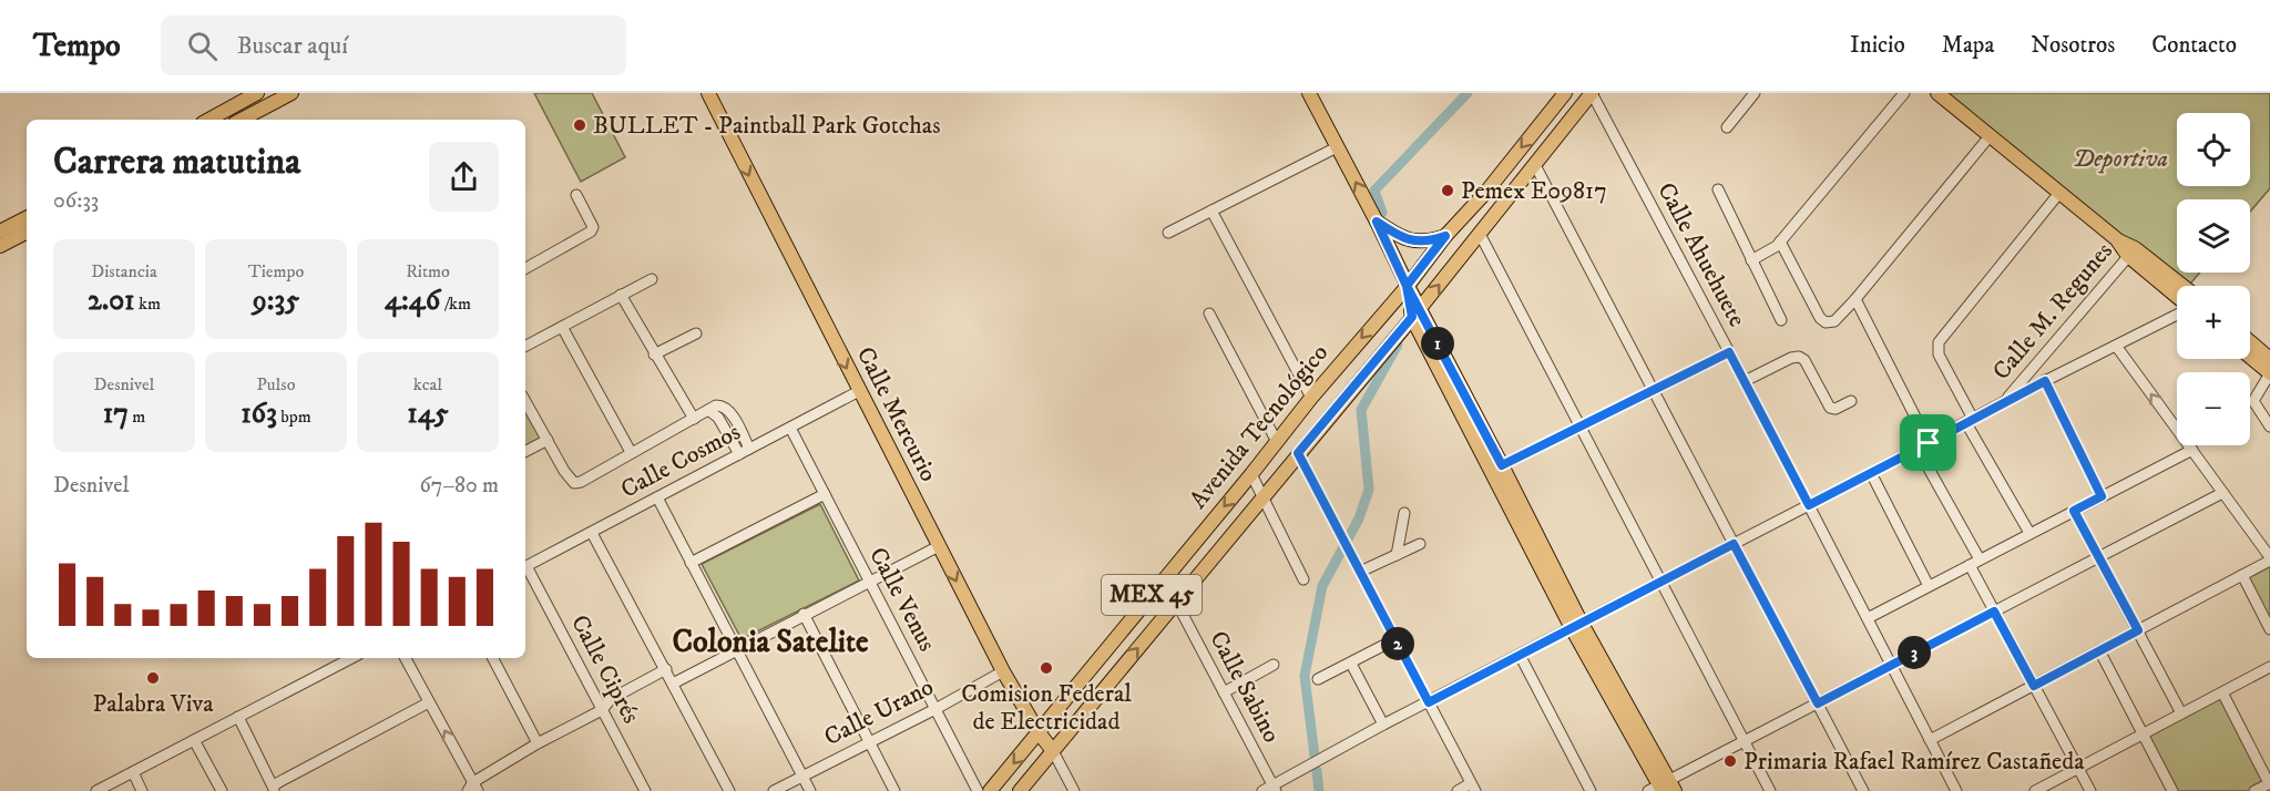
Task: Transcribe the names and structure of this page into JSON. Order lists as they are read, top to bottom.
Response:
{
  "streets": {
    "main road": ["Calle Mercurio", "Avenida Tecnológico", "MEX 45"],
    "street": [
      "Calle Ahuehuete",
      "Calle M. Regunes",
      "Calle Cosmos",
      "Calle Venus",
      "Calle Ciprés",
      "Calle Sabino",
      "Calle Urano"
    ]
  },
  "crossings": [
    ["Calle Ahuehuete", "Avenida Tecnológico"],
    ["Calle Mercurio", "Avenida Tecnológico"],
    ["Calle Mercurio", "Calle Cosmos"],
    ["Calle Mercurio", "Calle Urano"],
    ["Avenida Tecnológico", "Calle Sabino"],
    ["Calle Cosmos", "Calle Venus"],
    ["Calle Venus", "Calle Urano"]
  ],
  "one_way": ["Calle Mercurio"],
  "districts": ["Colonia Satelite"],
  "parks": ["Deportiva"],
  "places": [
    "BULLET - Paintball Park Gotchas",
    "Pemex E09817",
    "Comision Federal de Electricidad",
    "Palabra Viva",
    "Primaria Rafael Ramírez Castañeda"
  ],
  "page": {
    "header": "Tempo",
    "search": "Buscar aquí",
    "nav": [
      "Inicio",
      "Mapa",
      "Nosotros",
      "Contacto"
    ],
    "map_buttons": ["+", "−"],
    "heading": ["Carrera matutina", "06:33"],
    "stats": [
      ["Distancia", "2.01 km"],
      ["Tiempo", "9:35"],
      ["Ritmo", "4:46 /km"],
      ["Desnivel", "17 m"],
      ["Pulso", "163 bpm"],
      ["kcal", "145"]
    ],
    "pins": ["1", "2", "3"],
    "chart": ["Desnivel", "67–80 m"]
  }
}
